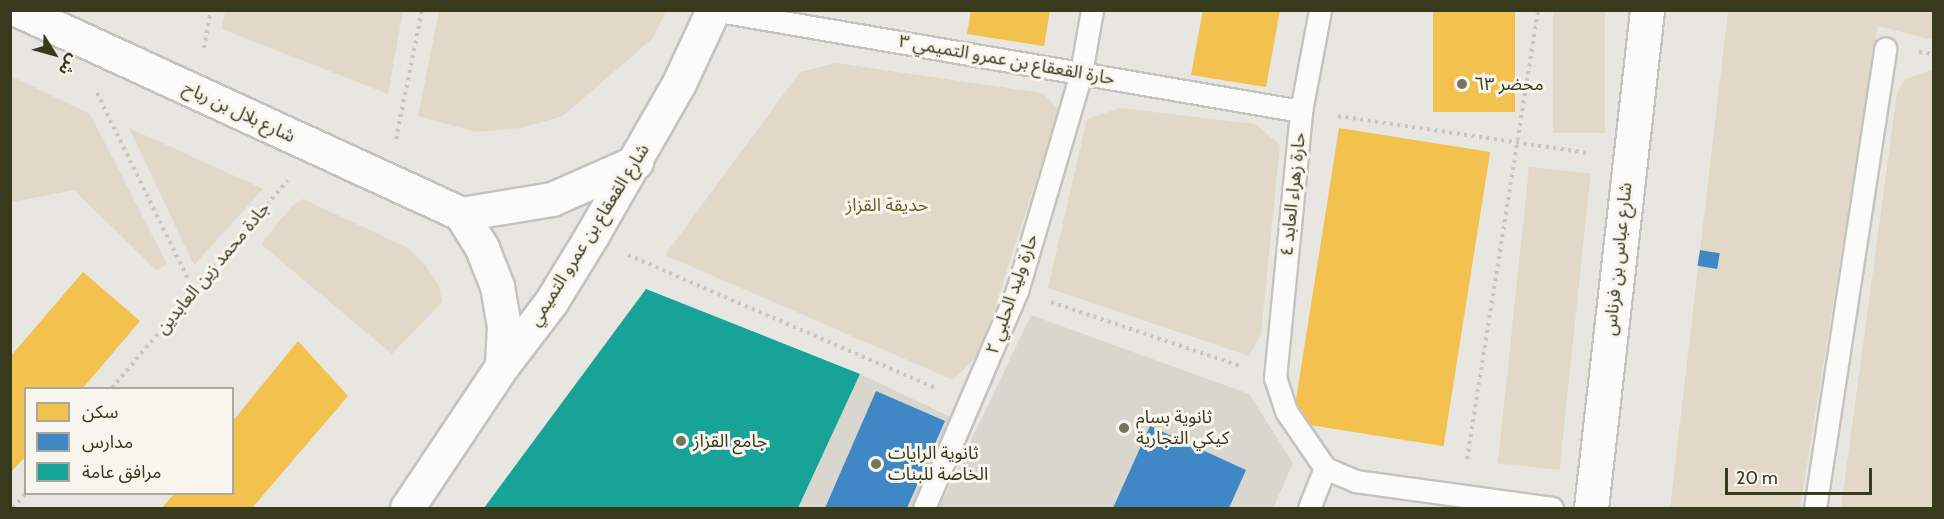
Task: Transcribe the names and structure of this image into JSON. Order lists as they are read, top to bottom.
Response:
{
  "streets": {
    "main road": ["شارع بلال بن رباح", "شارع القعقاع بن عمرو التميمي", "شارع عباس بن فرناس"],
    "lane": ["حارة القعقاع بن عمرو التميمي ٣", "حارة زهراء العابد ٤", "حارة وليد الحلبي ٢"],
    "path": ["جادة محمد زين العابدين"]
  },
  "crossings": [
    ["حارة القعقاع بن عمرو التميمي ٣", "حارة زهراء العابد ٤"],
    ["حارة القعقاع بن عمرو التميمي ٣", "شارع القعقاع بن عمرو التميمي"],
    ["حارة القعقاع بن عمرو التميمي ٣", "حارة وليد الحلبي ٢"],
    ["شارع بلال بن رباح", "جادة محمد زين العابدين"]
  ],
  "parks": ["حديقة القزاز"],
  "places": [
    "محضر ٦٣",
    "ثانوية بسام كيكي التجارية",
    "جامع القزاز",
    "ثانوية الرايات الخاصة للبنات"
  ],
  "legend": ["سكن", "مدارس", "مرافق عامة"],
  "scale_bar": "20 m",
  "north": "bottom right"
}
